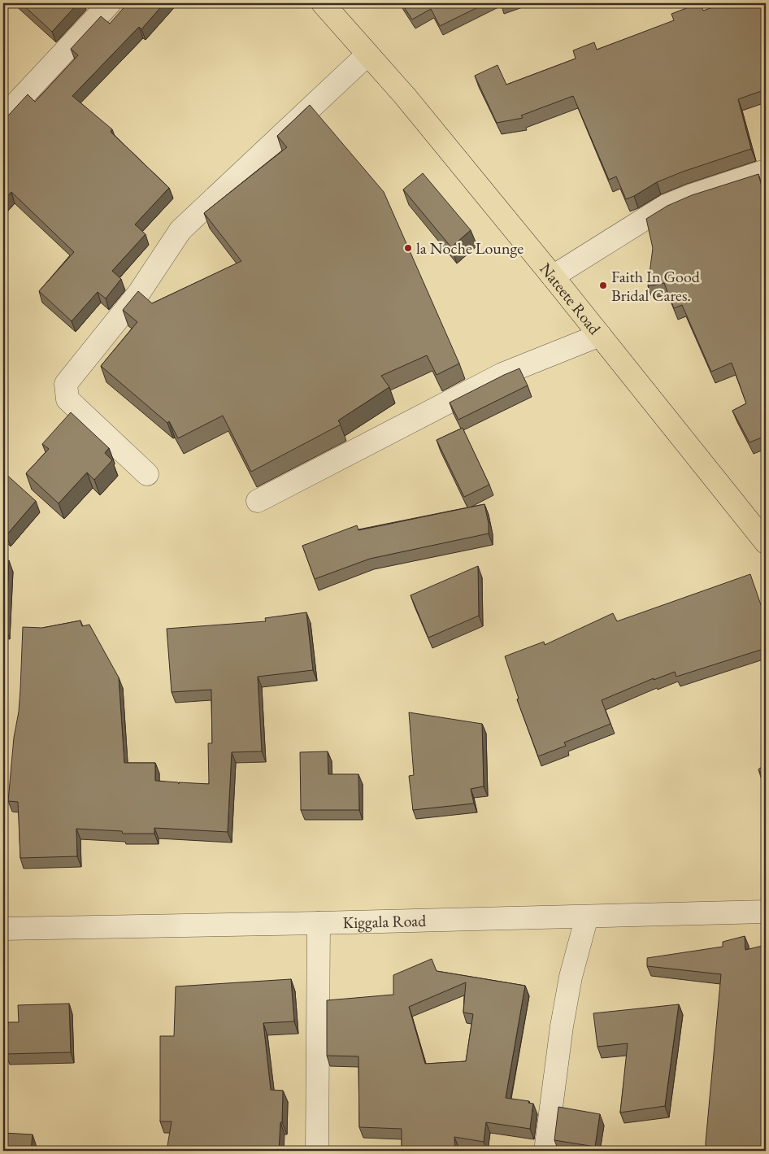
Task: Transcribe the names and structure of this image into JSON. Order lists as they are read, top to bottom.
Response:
{
  "streets": {
    "main road": ["Nateete Road"],
    "street": ["Kiggala Road"]
  },
  "places": ["la Noche Lounge", "Faith In Good Bridal Cares."]
}
